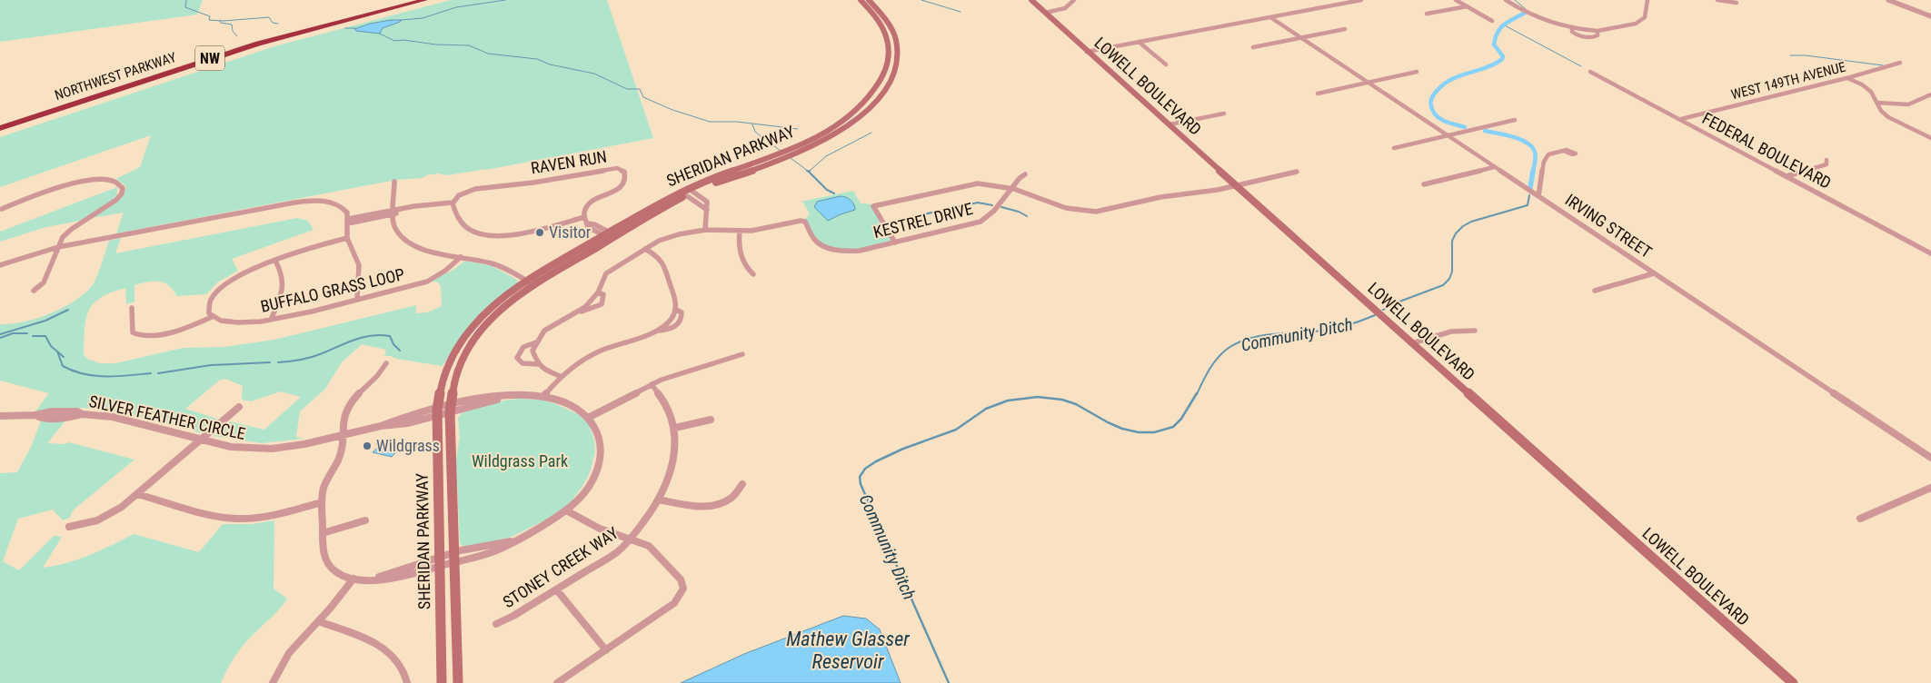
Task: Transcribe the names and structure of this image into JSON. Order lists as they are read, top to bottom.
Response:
{
  "streets": {
    "highway": ["NW", "NORTHWEST PARKWAY"],
    "main road": ["LOWELL BOULEVARD", "SHERIDAN PARKWAY"],
    "street": [
      "WEST 149TH AVENUE",
      "FEDERAL BOULEVARD",
      "RAVEN RUN",
      "KESTREL DRIVE",
      "IRVING STREET",
      "BUFFALO GRASS LOOP",
      "SILVER FEATHER CIRCLE",
      "STONEY CREEK WAY"
    ]
  },
  "crossings": [
    ["WEST 149TH AVENUE", "FEDERAL BOULEVARD"],
    ["SHERIDAN PARKWAY", "SILVER FEATHER CIRCLE"]
  ],
  "water": ["Community Ditch", "Mathew Glasser Reservoir"],
  "parks": ["Wildgrass Park"],
  "places": ["Visitor", "Wildgrass"]
}
